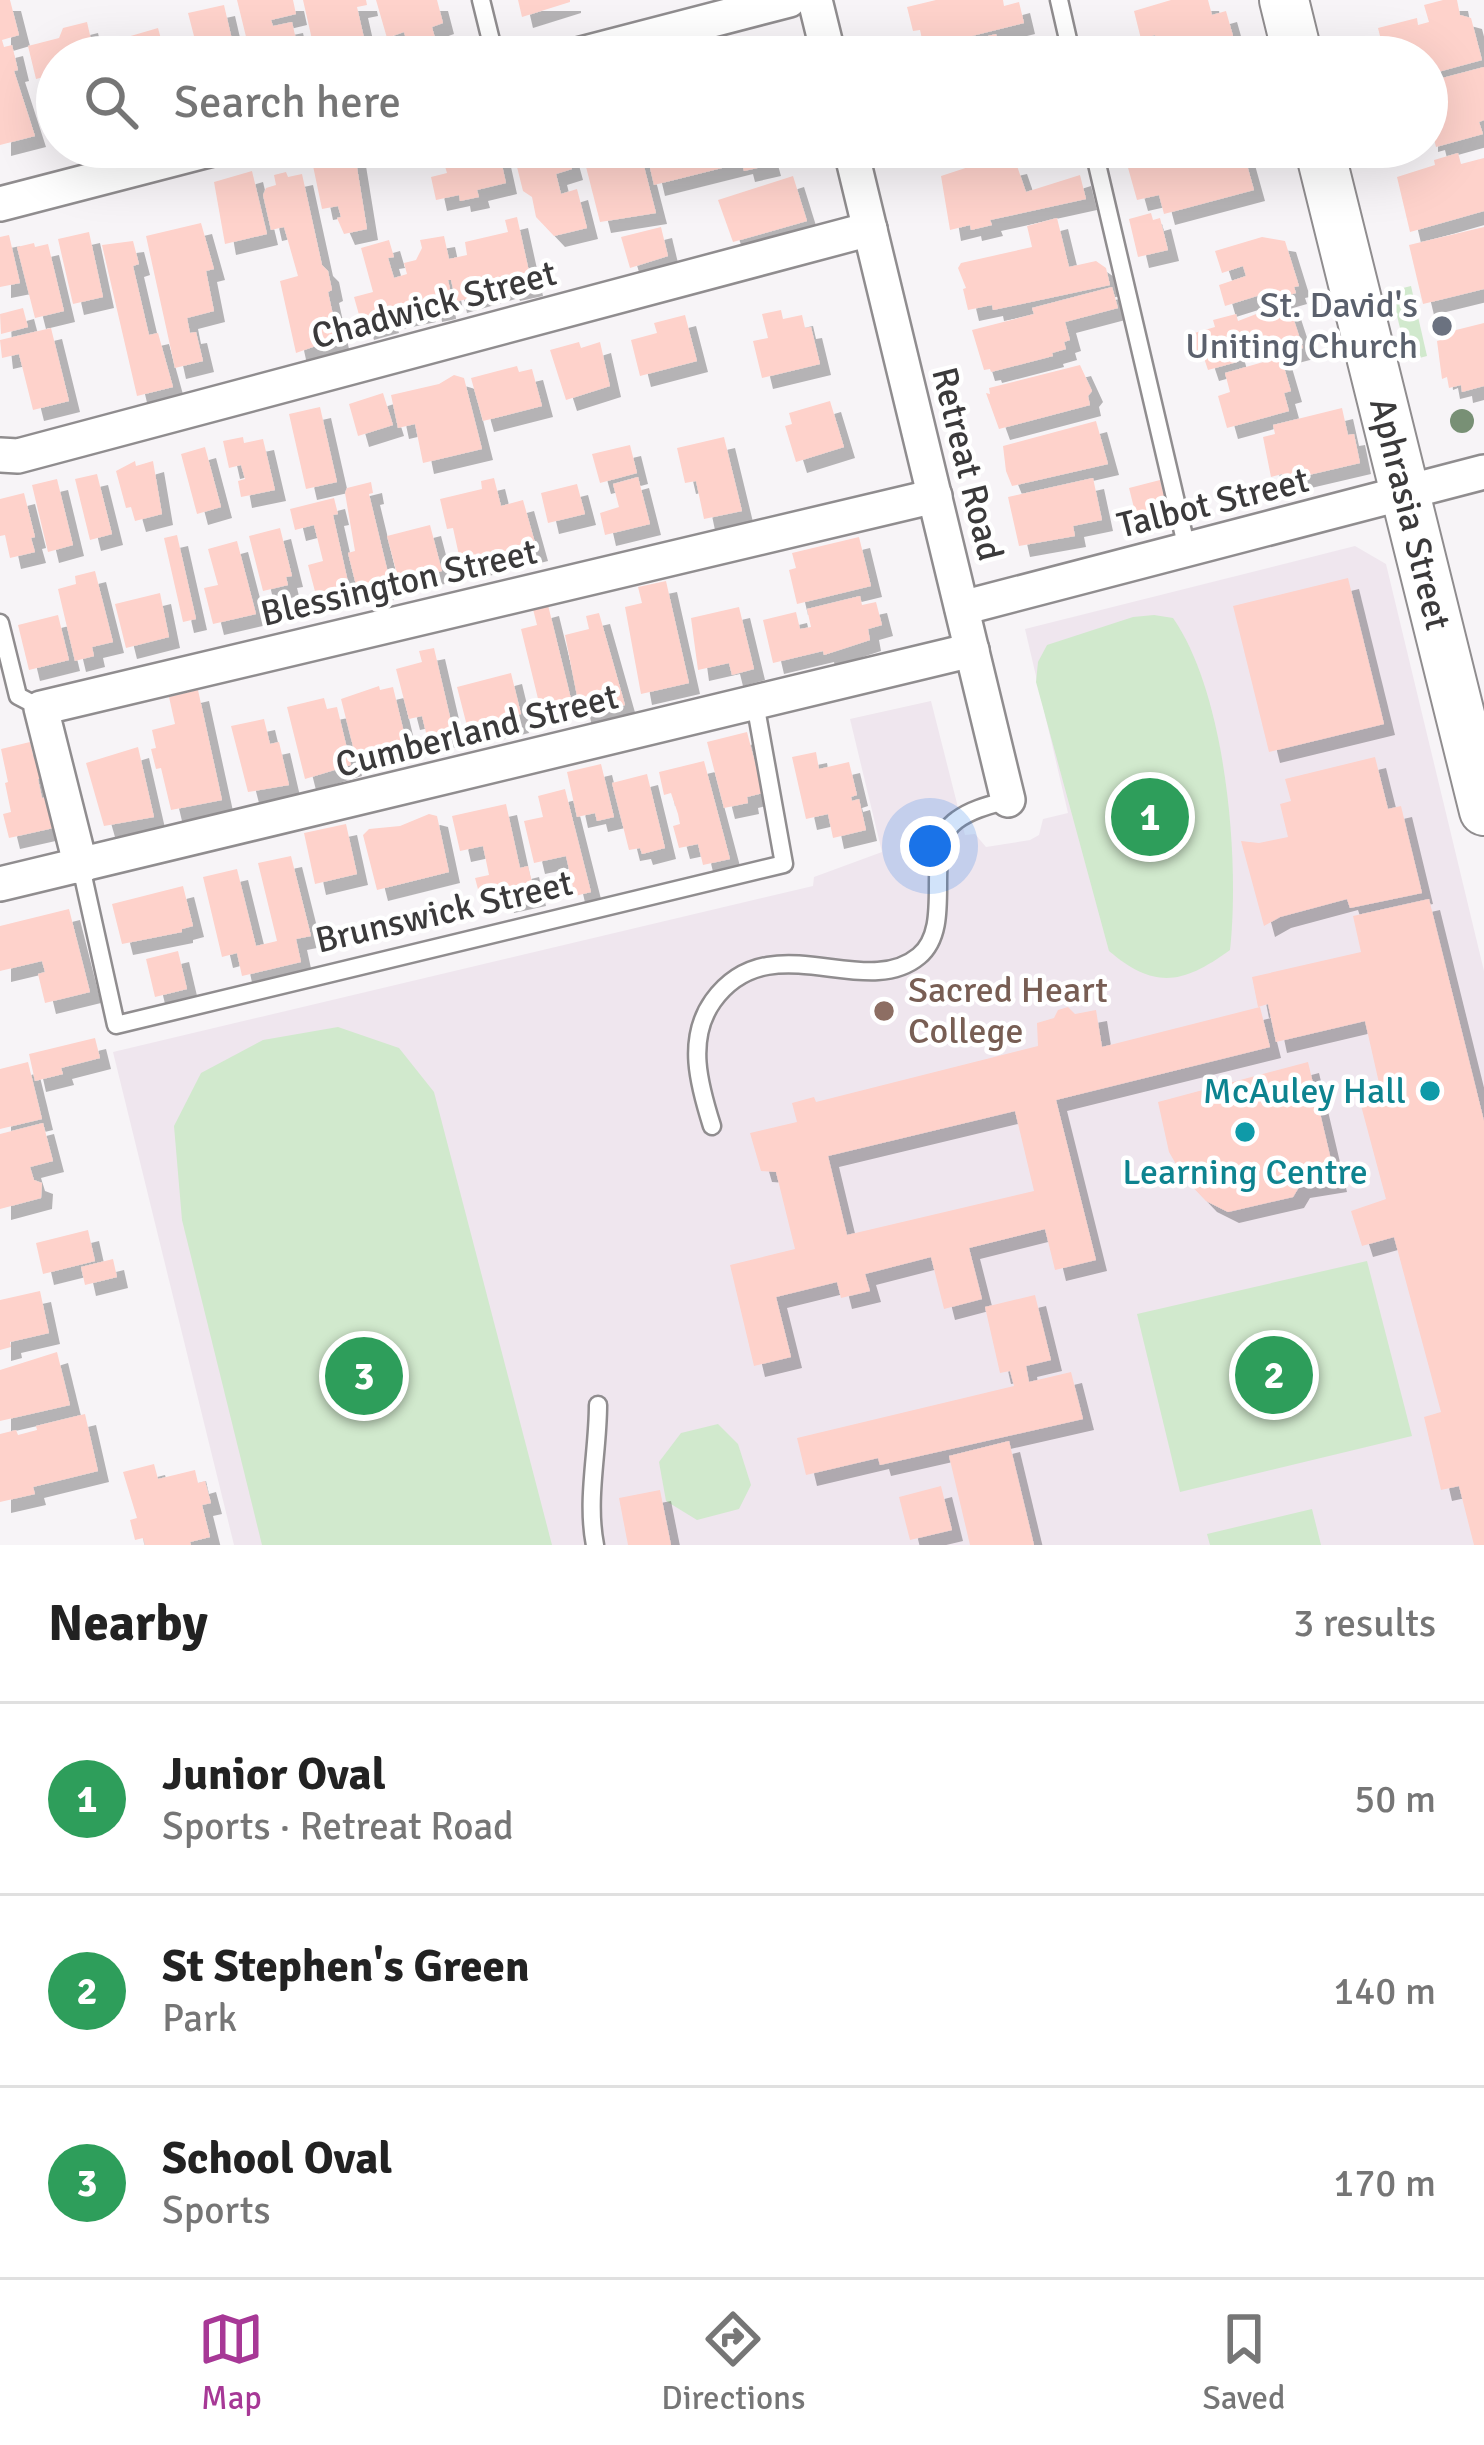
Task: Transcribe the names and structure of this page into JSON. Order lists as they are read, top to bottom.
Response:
{
  "streets": {
    "street": [
      "Chadwick Street",
      "Retreat Road",
      "Talbot Street",
      "Aphrasia Street",
      "Blessington Street",
      "Cumberland Street"
    ],
    "lane": ["Brunswick Street"]
  },
  "crossings": [
    ["Chadwick Street", "Retreat Road"],
    ["Retreat Road", "Talbot Street"],
    ["Retreat Road", "Blessington Street"],
    ["Retreat Road", "Cumberland Street"],
    ["Talbot Street", "Aphrasia Street"],
    ["Cumberland Street", "Brunswick Street"]
  ],
  "places": [
    "St. David's Uniting Church",
    "Sacred Heart College",
    "McAuley Hall",
    "Learning Centre"
  ],
  "page": {
    "search": "Search here",
    "pins": ["1", "2", "3"],
    "heading": ["Nearby", "3 results"],
    "list": [
      {
        "mark": "1",
        "name": "Junior Oval",
        "note": "Sports · Retreat Road",
        "value": "50 m"
      },
      {
        "mark": "2",
        "name": "St Stephen's Green",
        "note": "Park",
        "value": "140 m"
      },
      {
        "mark": "3",
        "name": "School Oval",
        "note": "Sports",
        "value": "170 m"
      }
    ],
    "nav": ["Map", "Directions", "Saved"]
  }
}
